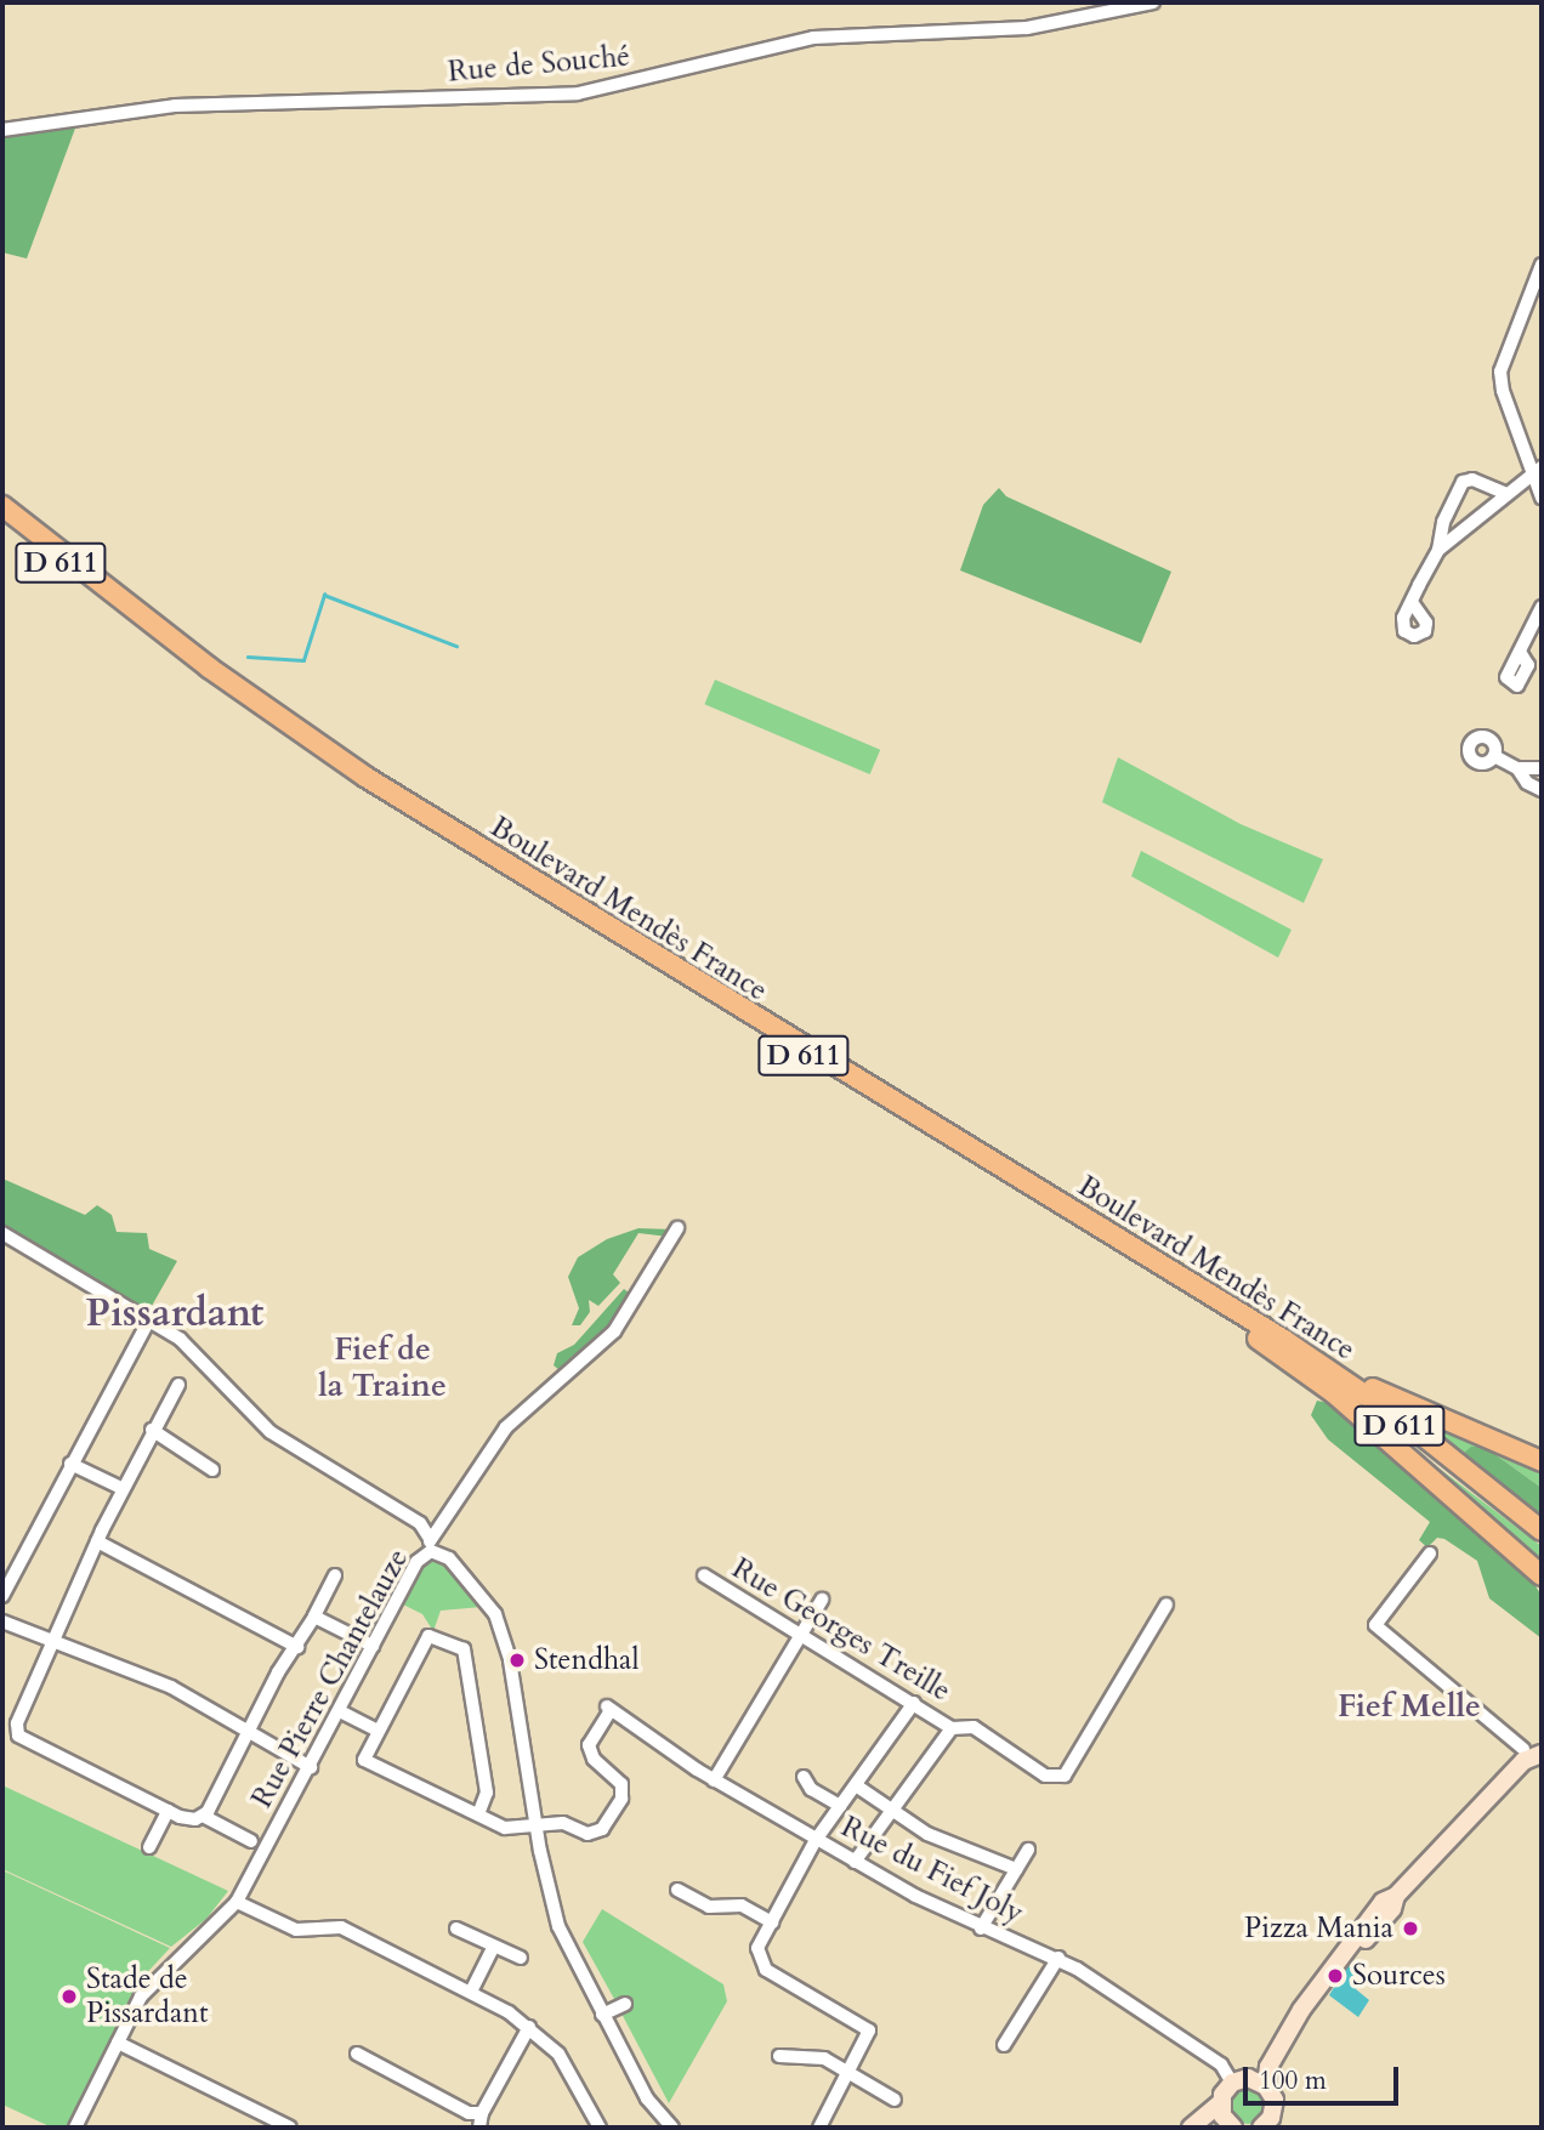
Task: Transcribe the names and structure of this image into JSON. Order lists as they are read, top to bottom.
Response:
{
  "streets": {
    "main road": ["D 611", "Boulevard Mendès France"],
    "street": [
      "Rue de Souché",
      "Rue Georges Treille",
      "Rue Pierre Chantelauze",
      "Rue du Fief Joly"
    ]
  },
  "districts": ["Pissardant", "Fief de la Traine", "Fief Melle"],
  "places": [
    "Stendhal",
    "Pizza Mania",
    "Sources",
    "Stade de Pissardant"
  ],
  "scale_bar": "100 m"
}
